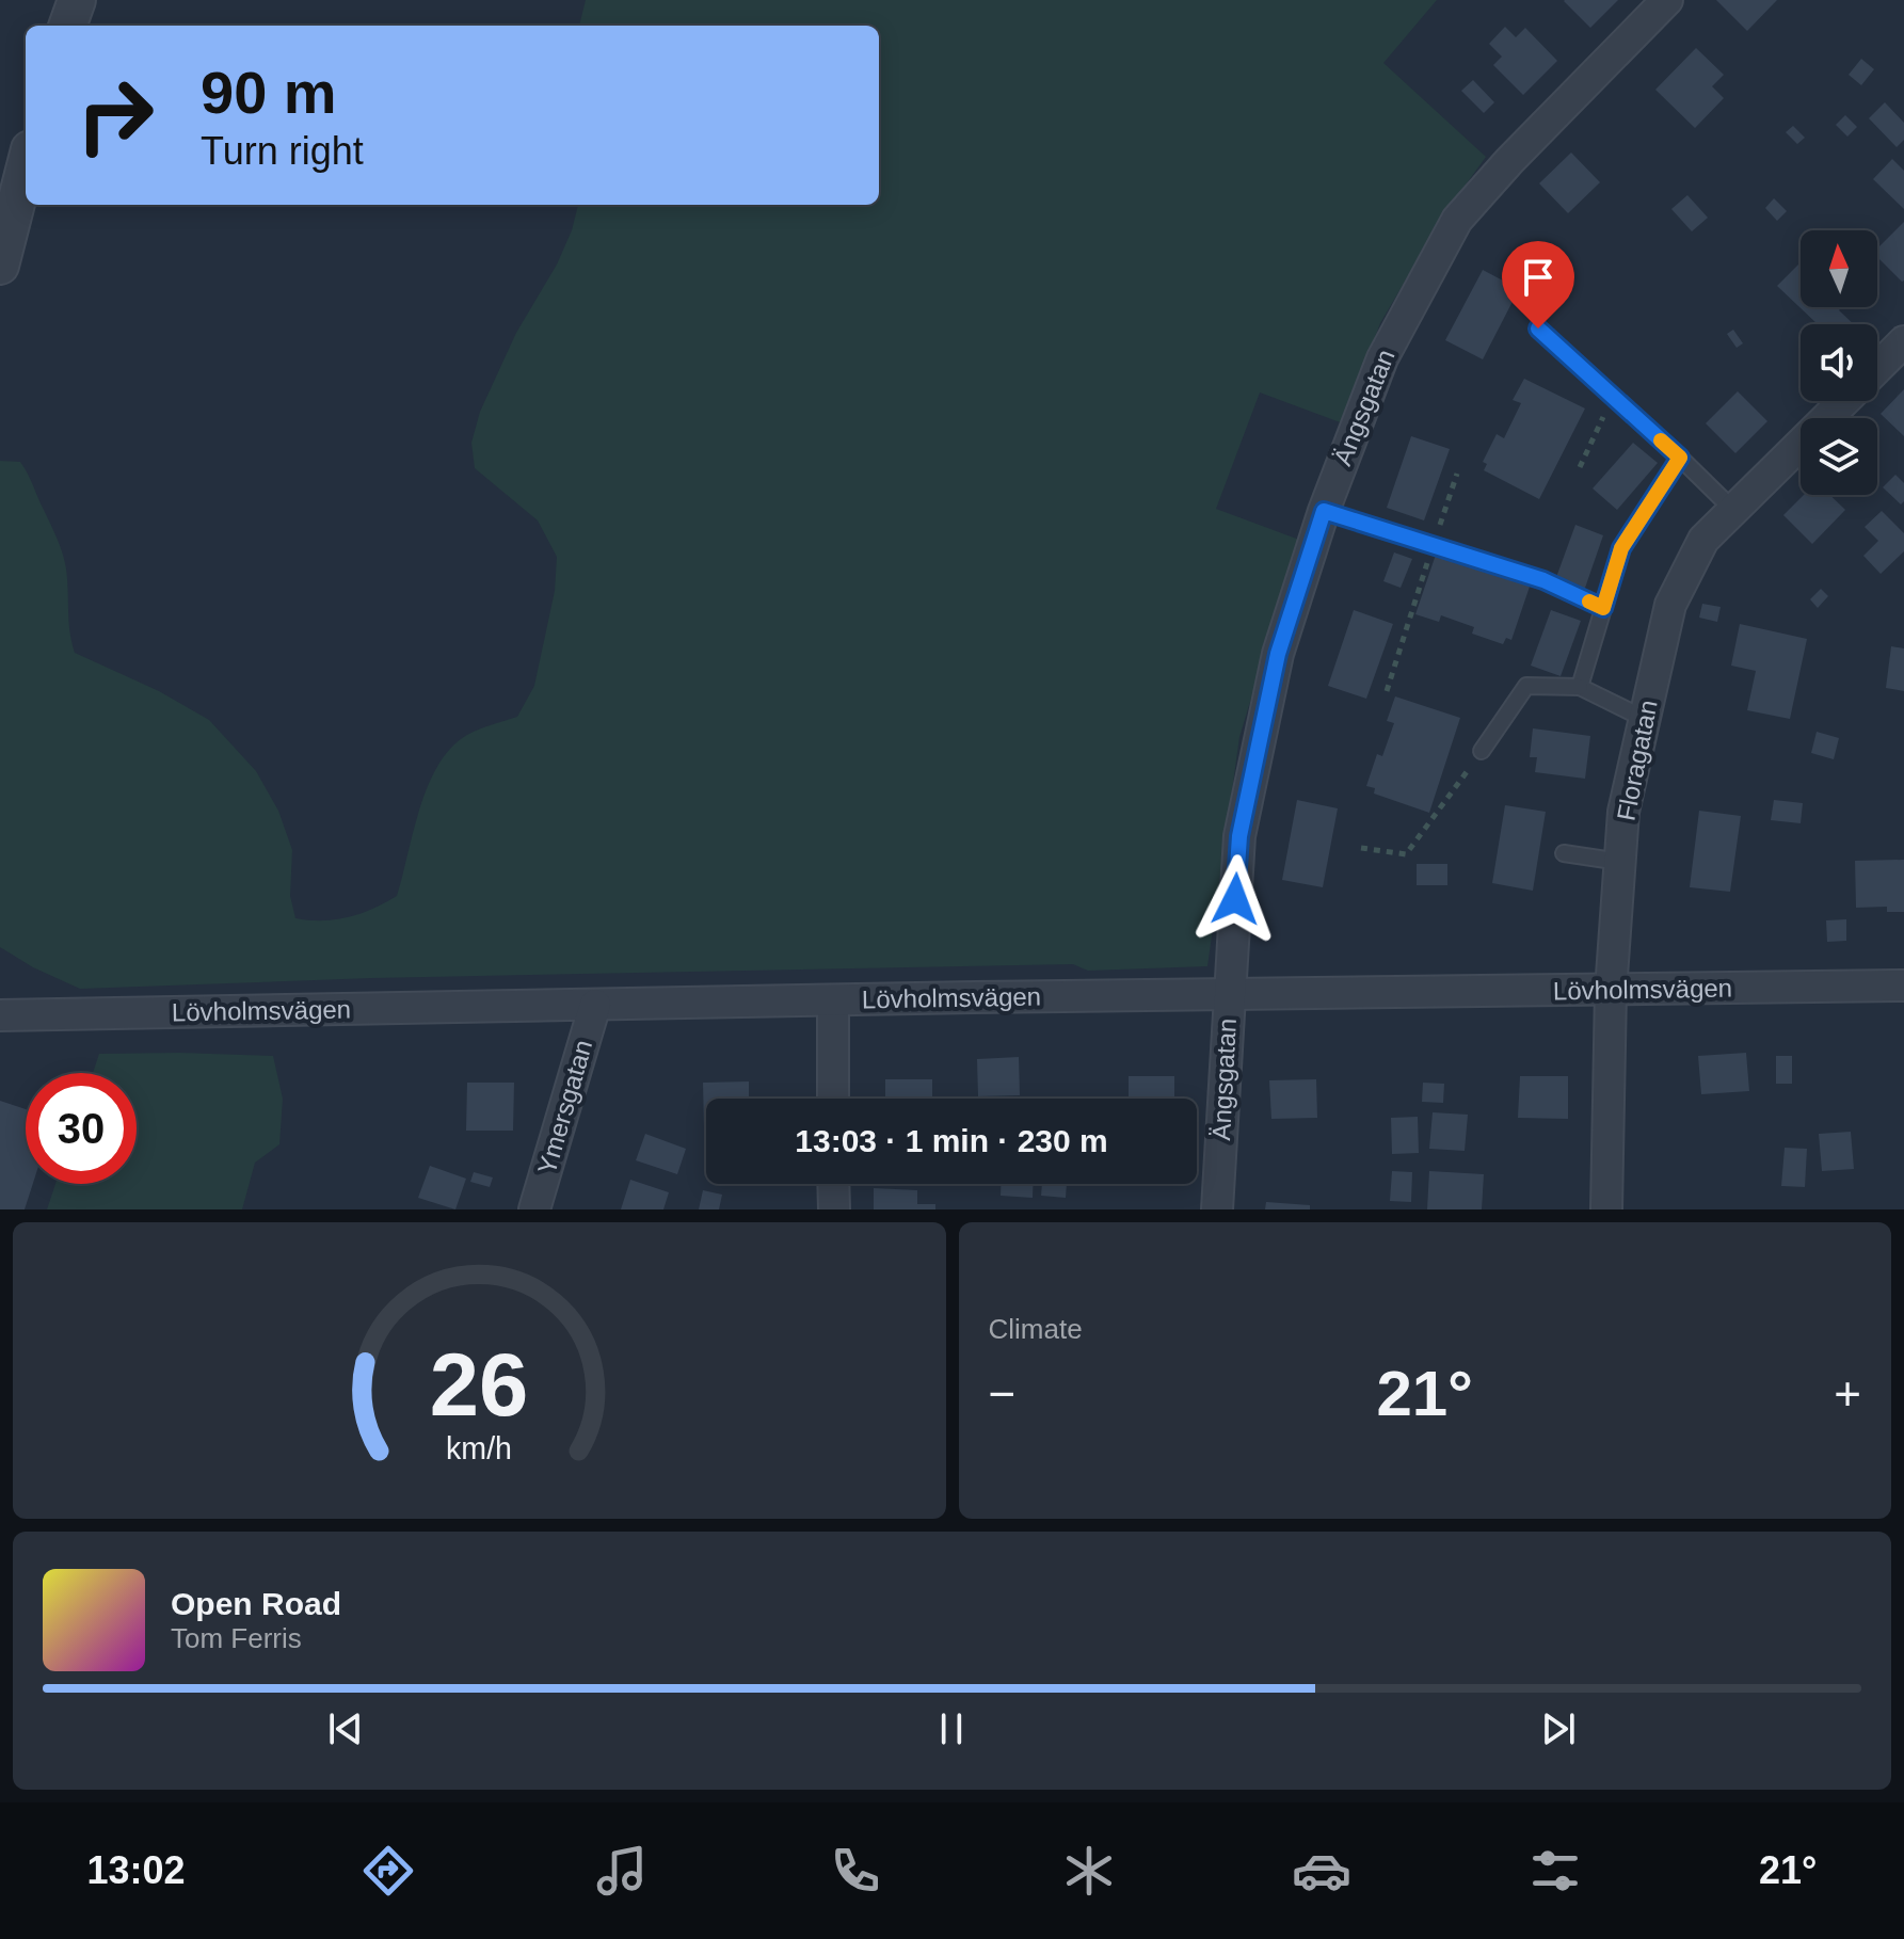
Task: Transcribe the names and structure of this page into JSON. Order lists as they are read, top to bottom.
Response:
{
  "streets": {
    "street": [
      "Ängsgatan",
      "Floragatan",
      "Lövholmsvägen",
      "Ymersgatan"
    ]
  },
  "crossings": [
    ["Ängsgatan", "Lövholmsvägen"],
    ["Floragatan", "Lövholmsvägen"],
    ["Lövholmsvägen", "Ymersgatan"]
  ],
  "north": "top",
  "page": {
    "turn": ["90 m", "Turn right"],
    "limit": "30",
    "trip": "13:03 · 1 min · 230 m",
    "tile": "Climate",
    "heat": ["−", "21°", "+"],
    "song": ["Open Road", "Tom Ferris"],
    "tabs": ["13:02", "21°"],
    "gauge": ["26", "km/h"]
  }
}
